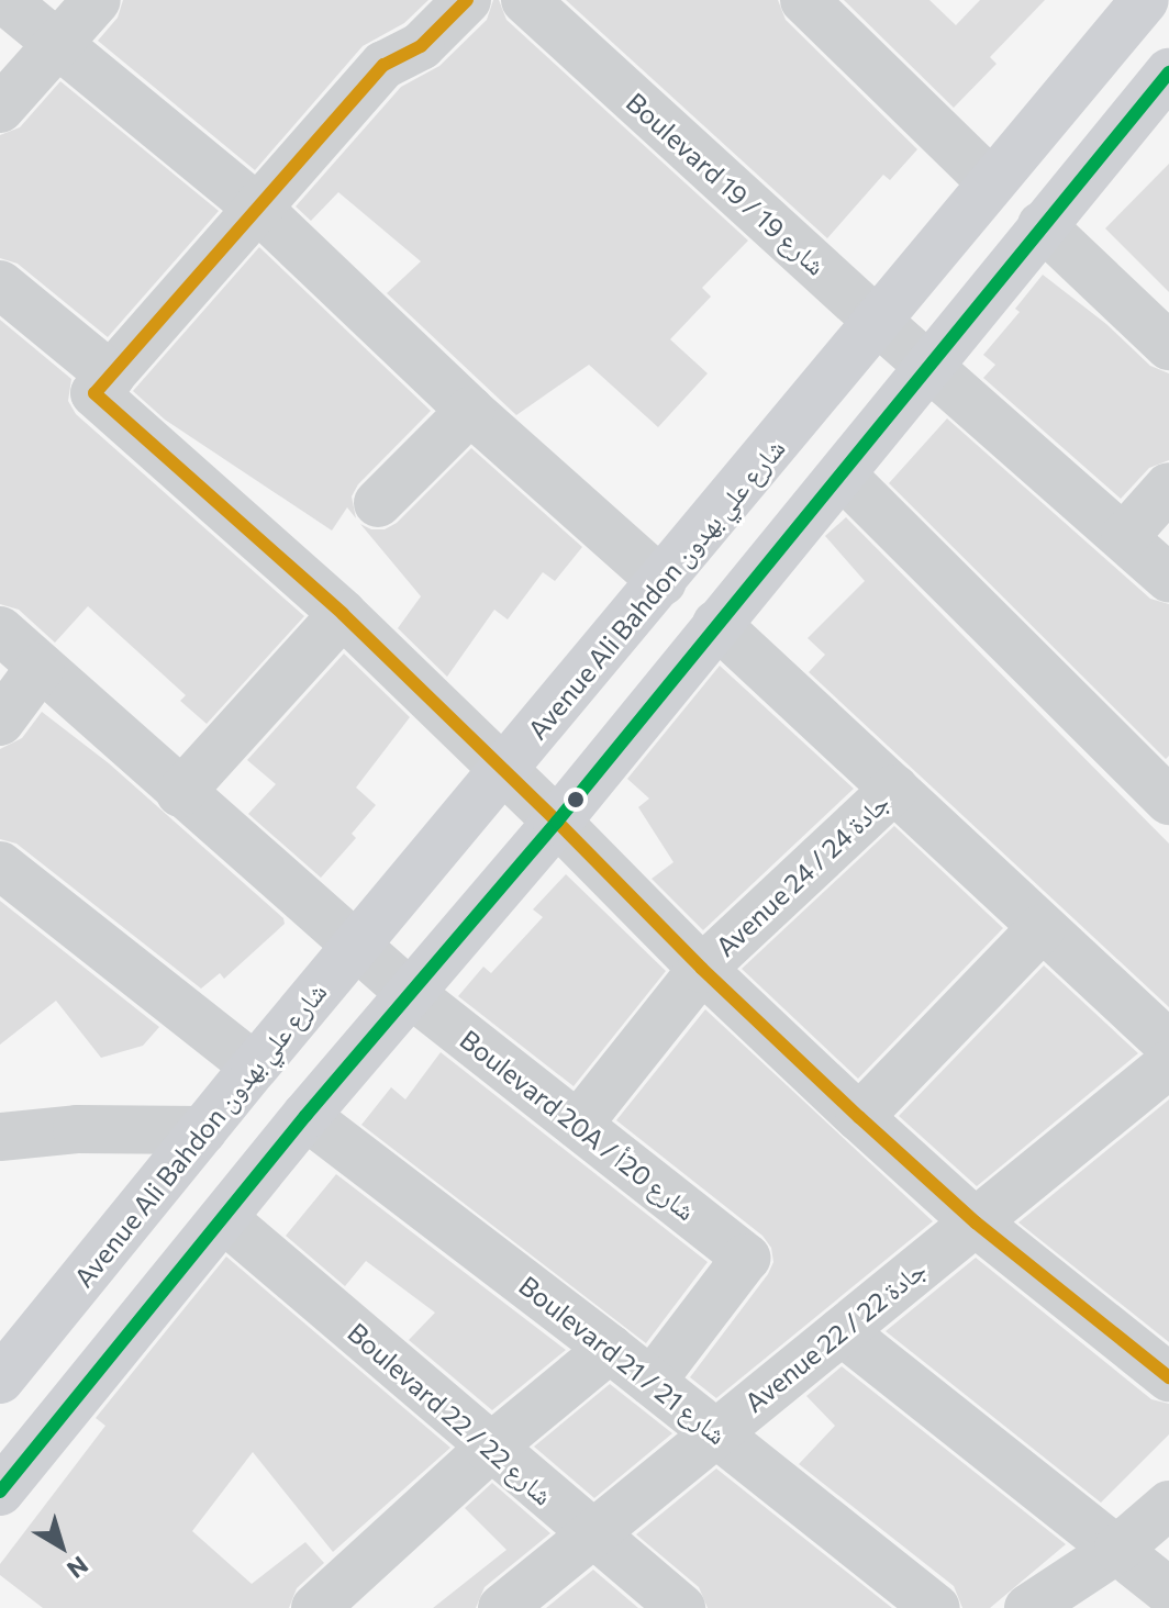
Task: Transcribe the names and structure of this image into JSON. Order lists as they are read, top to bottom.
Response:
{
  "streets": {
    "main road": ["Avenue Ali Bahdon شارع علي بهدون"],
    "street": [
      "Boulevard 19 / شارع 19",
      "Avenue 24 / جادة 24",
      "Boulevard 20A / شارع 20أ",
      "Avenue 22 / جادة 22",
      "Boulevard 21 / شارع 21",
      "Boulevard 22 / شارع 22"
    ]
  },
  "crossings": [
    ["Boulevard 19 / شارع 19", "Avenue Ali Bahdon شارع علي بهدون"],
    ["Avenue Ali Bahdon شارع علي بهدون", "Boulevard 20A / شارع 20أ"],
    ["Avenue 24 / جادة 24", "Boulevard 20A / شارع 20أ"],
    ["Boulevard 20A / شارع 20أ", "Boulevard 21 / شارع 21"],
    ["Avenue 22 / جادة 22", "Boulevard 21 / شارع 21"],
    ["Avenue 22 / جادة 22", "Boulevard 22 / شارع 22"]
  ],
  "north": "bottom right"
}
